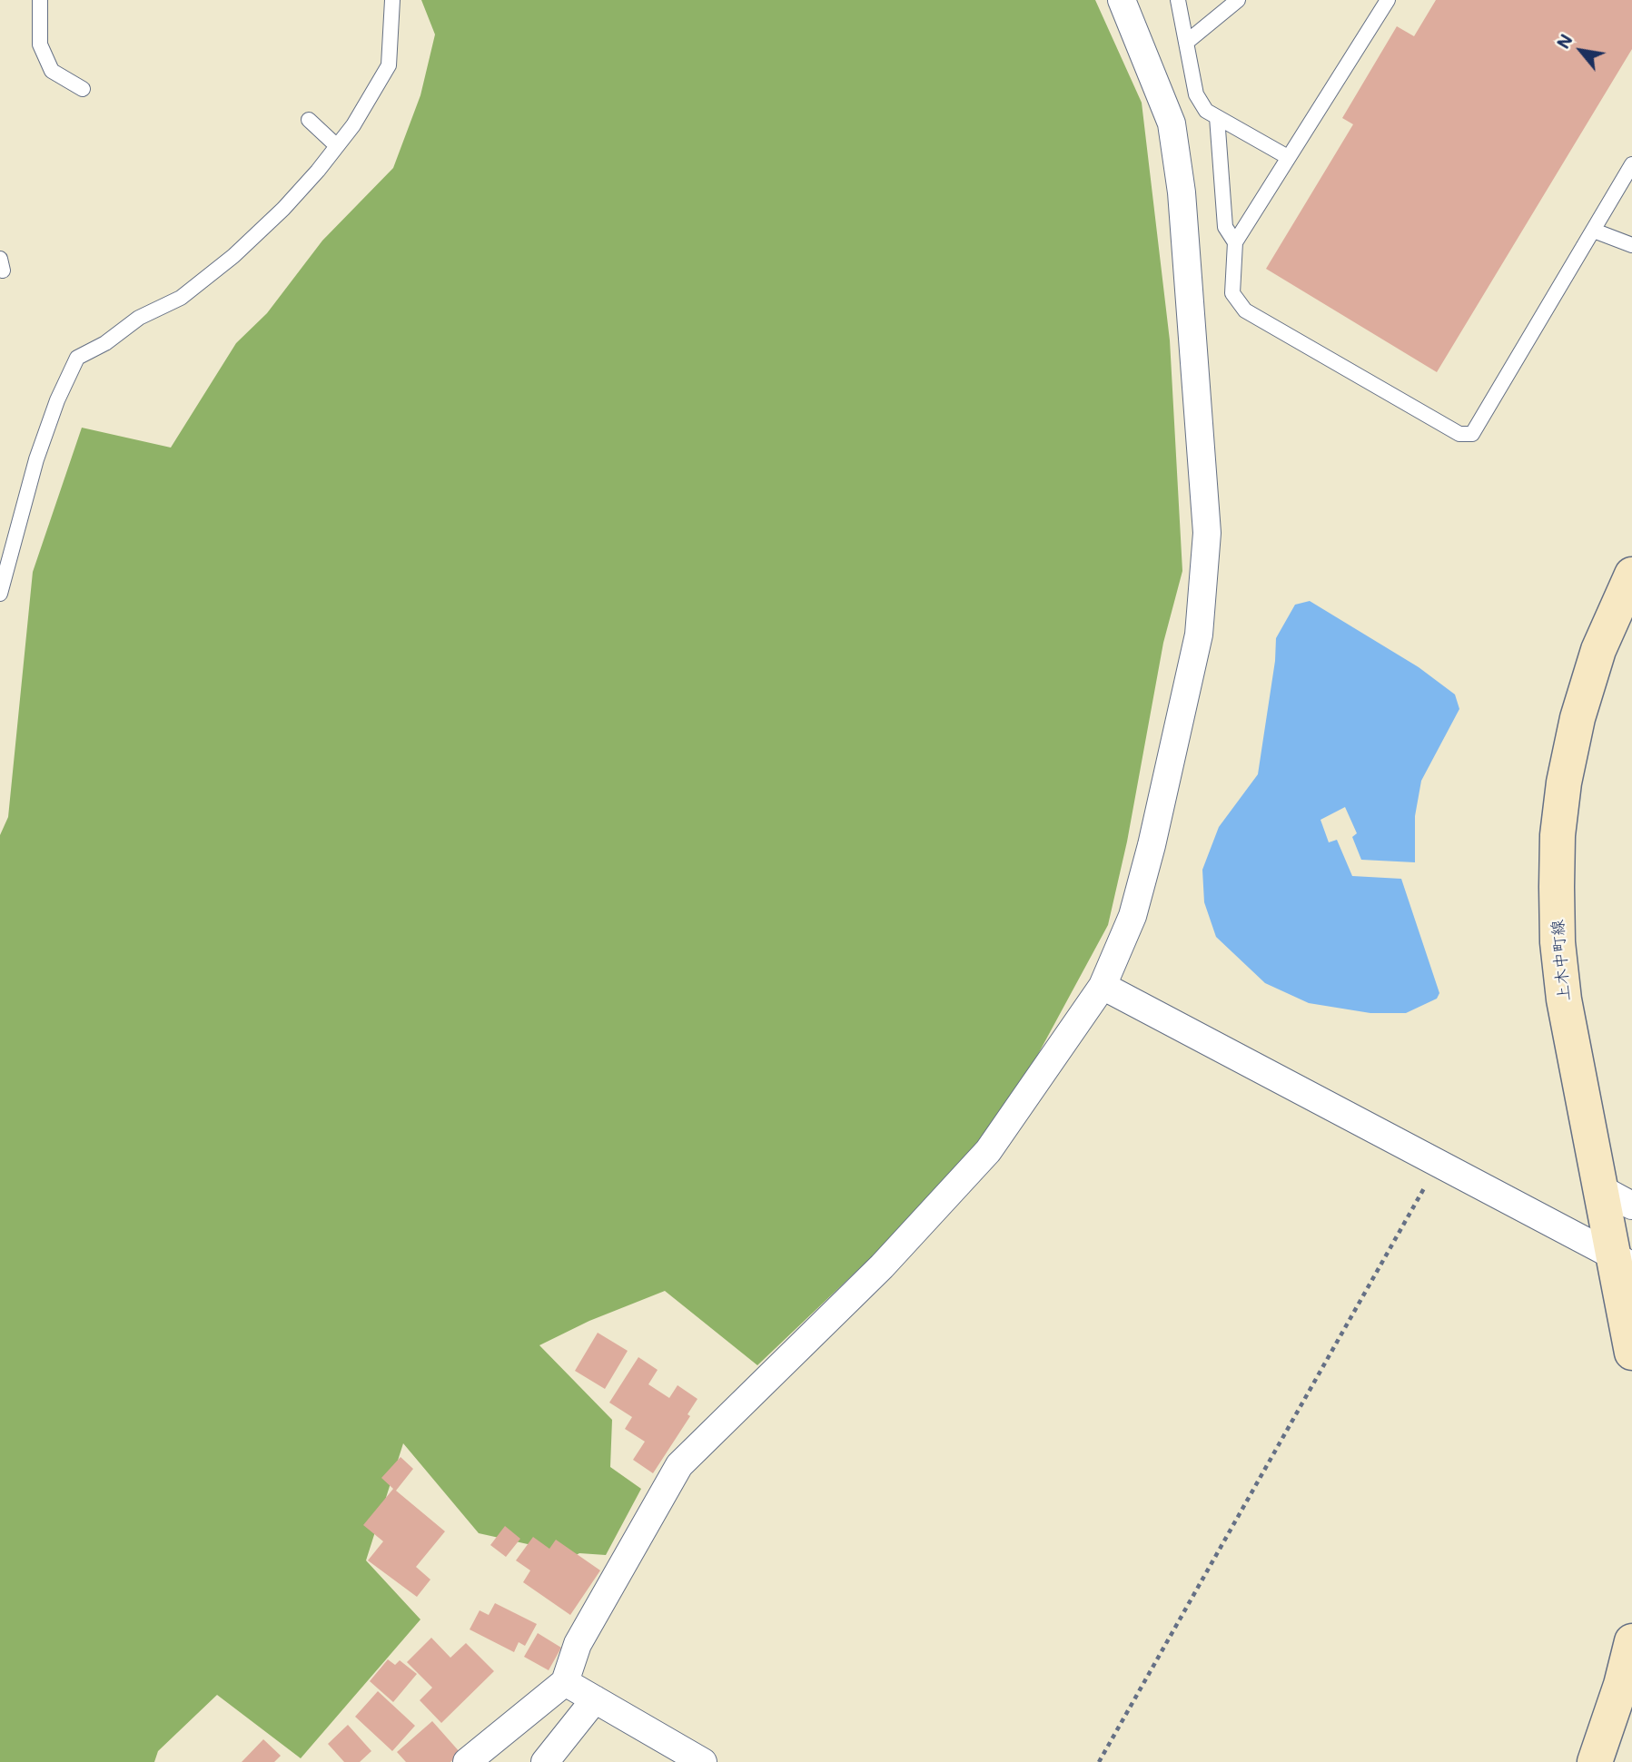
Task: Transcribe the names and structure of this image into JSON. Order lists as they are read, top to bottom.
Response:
{
  "streets": {
    "main road": ["上木中町線"]
  },
  "north": "top left"
}
